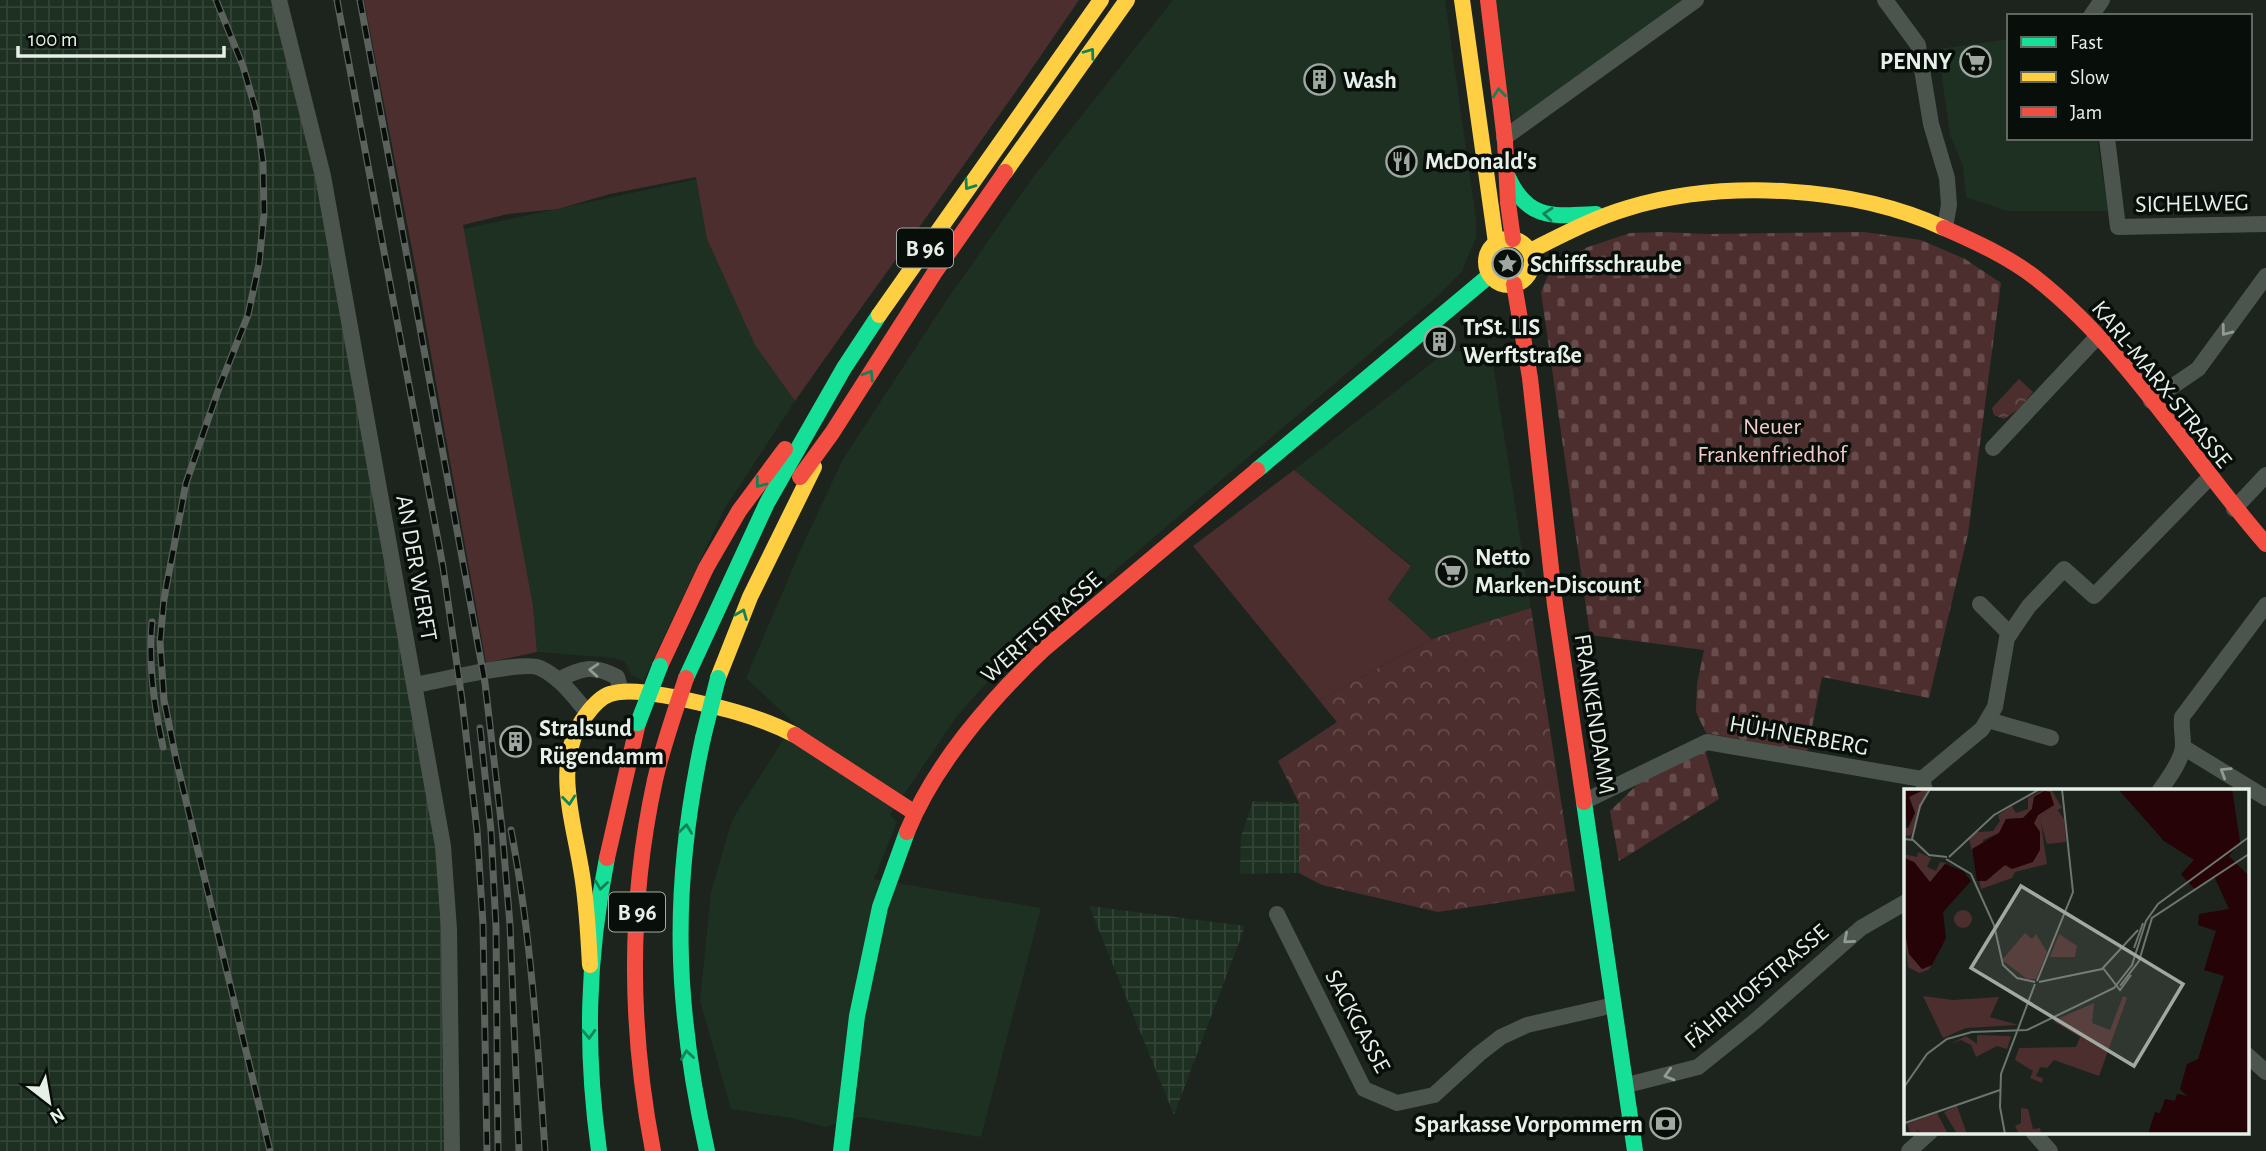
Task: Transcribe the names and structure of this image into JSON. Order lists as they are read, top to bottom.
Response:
{
  "streets": {
    "main road": [
      "B 96",
      "KARL-MARX-STRASSE",
      "WERFTSTRASSE",
      "FRANKENDAMM"
    ],
    "street": [
      "SICHELWEG",
      "AN DER WERFT",
      "HÜHNERBERG",
      "FÄHRHOFSTRASSE",
      "SACKGASSE"
    ]
  },
  "crossings": [
    ["KARL-MARX-STRASSE", "WERFTSTRASSE"],
    ["KARL-MARX-STRASSE", "FRANKENDAMM"],
    ["WERFTSTRASSE", "FRANKENDAMM"],
    ["FRANKENDAMM", "HÜHNERBERG"],
    ["FRANKENDAMM", "FÄHRHOFSTRASSE"],
    ["FRANKENDAMM", "SACKGASSE"]
  ],
  "one_way": ["FÄHRHOFSTRASSE"],
  "parks": ["Neuer Frankenfriedhof"],
  "places": {
    "supermarket": ["PENNY", "Netto Marken-Discount"],
    "building": ["Wash", "TrSt. LIS Werftstraße", "Stralsund Rügendamm"],
    "restaurant": ["McDonald's"],
    "place": ["Schiffsschraube"],
    "bank": ["Sparkasse Vorpommern"]
  },
  "legend": ["Fast", "Slow", "Jam"],
  "scale_bar": "100 m",
  "north": "bottom right"
}
